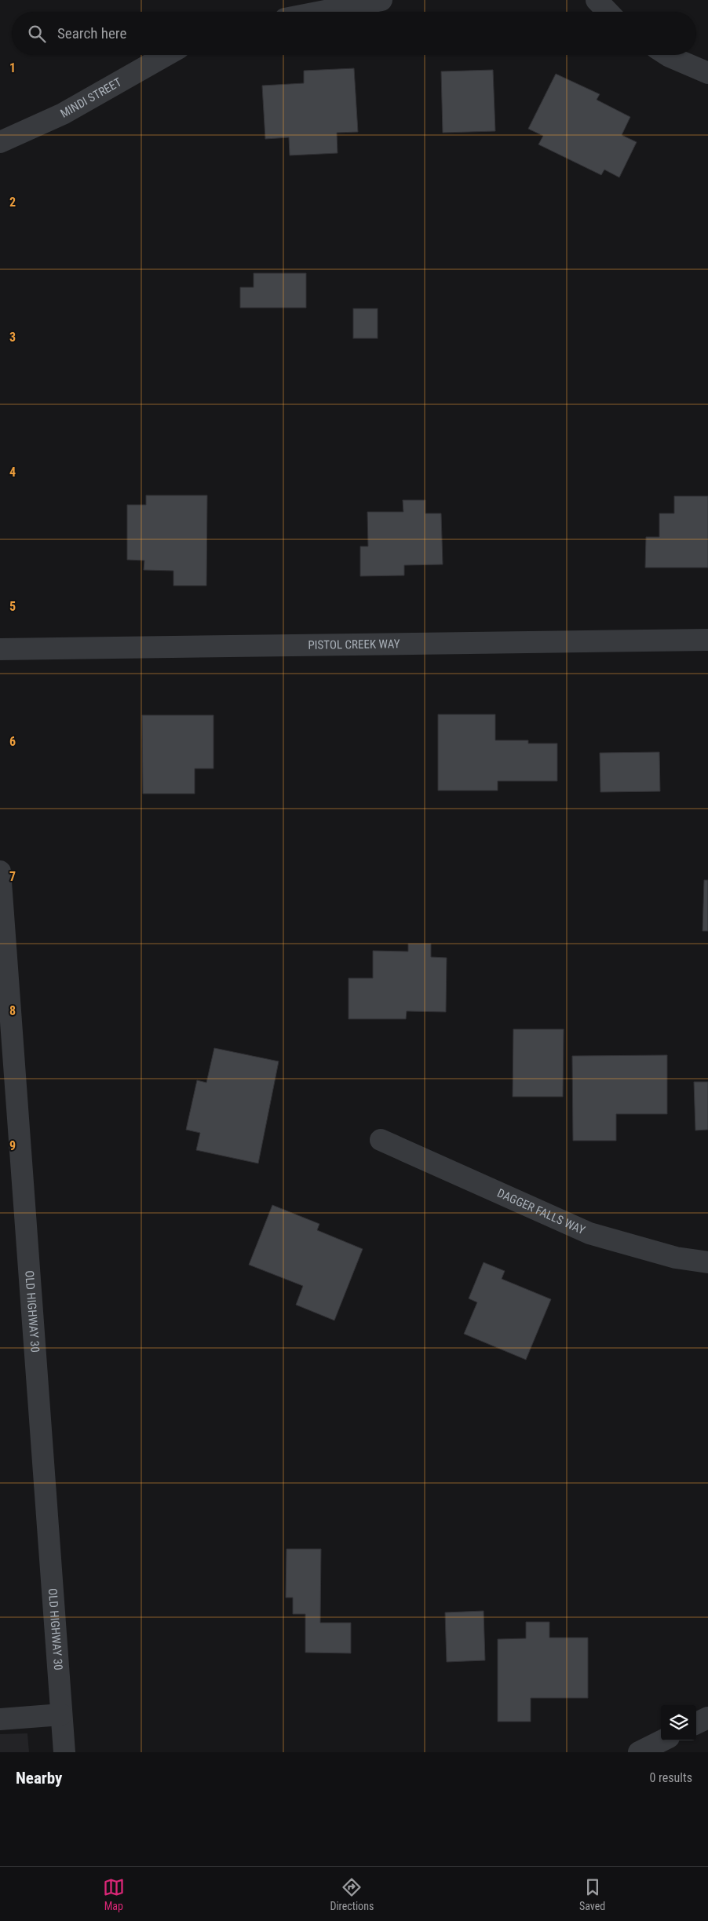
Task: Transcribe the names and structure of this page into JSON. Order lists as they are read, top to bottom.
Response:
{
  "streets": {
    "street": [
      "MINDI STREET",
      "PISTOL CREEK WAY",
      "DAGGER FALLS WAY",
      "OLD HIGHWAY 30"
    ]
  },
  "page": {
    "search": "Search here",
    "heading": ["Nearby", "0 results"],
    "nav": ["Map", "Directions", "Saved"]
  },
  "grid": {
    "rows": [
      "1",
      "2",
      "3",
      "4",
      "5",
      "6",
      "7",
      "8",
      "9"
    ]
  }
}
